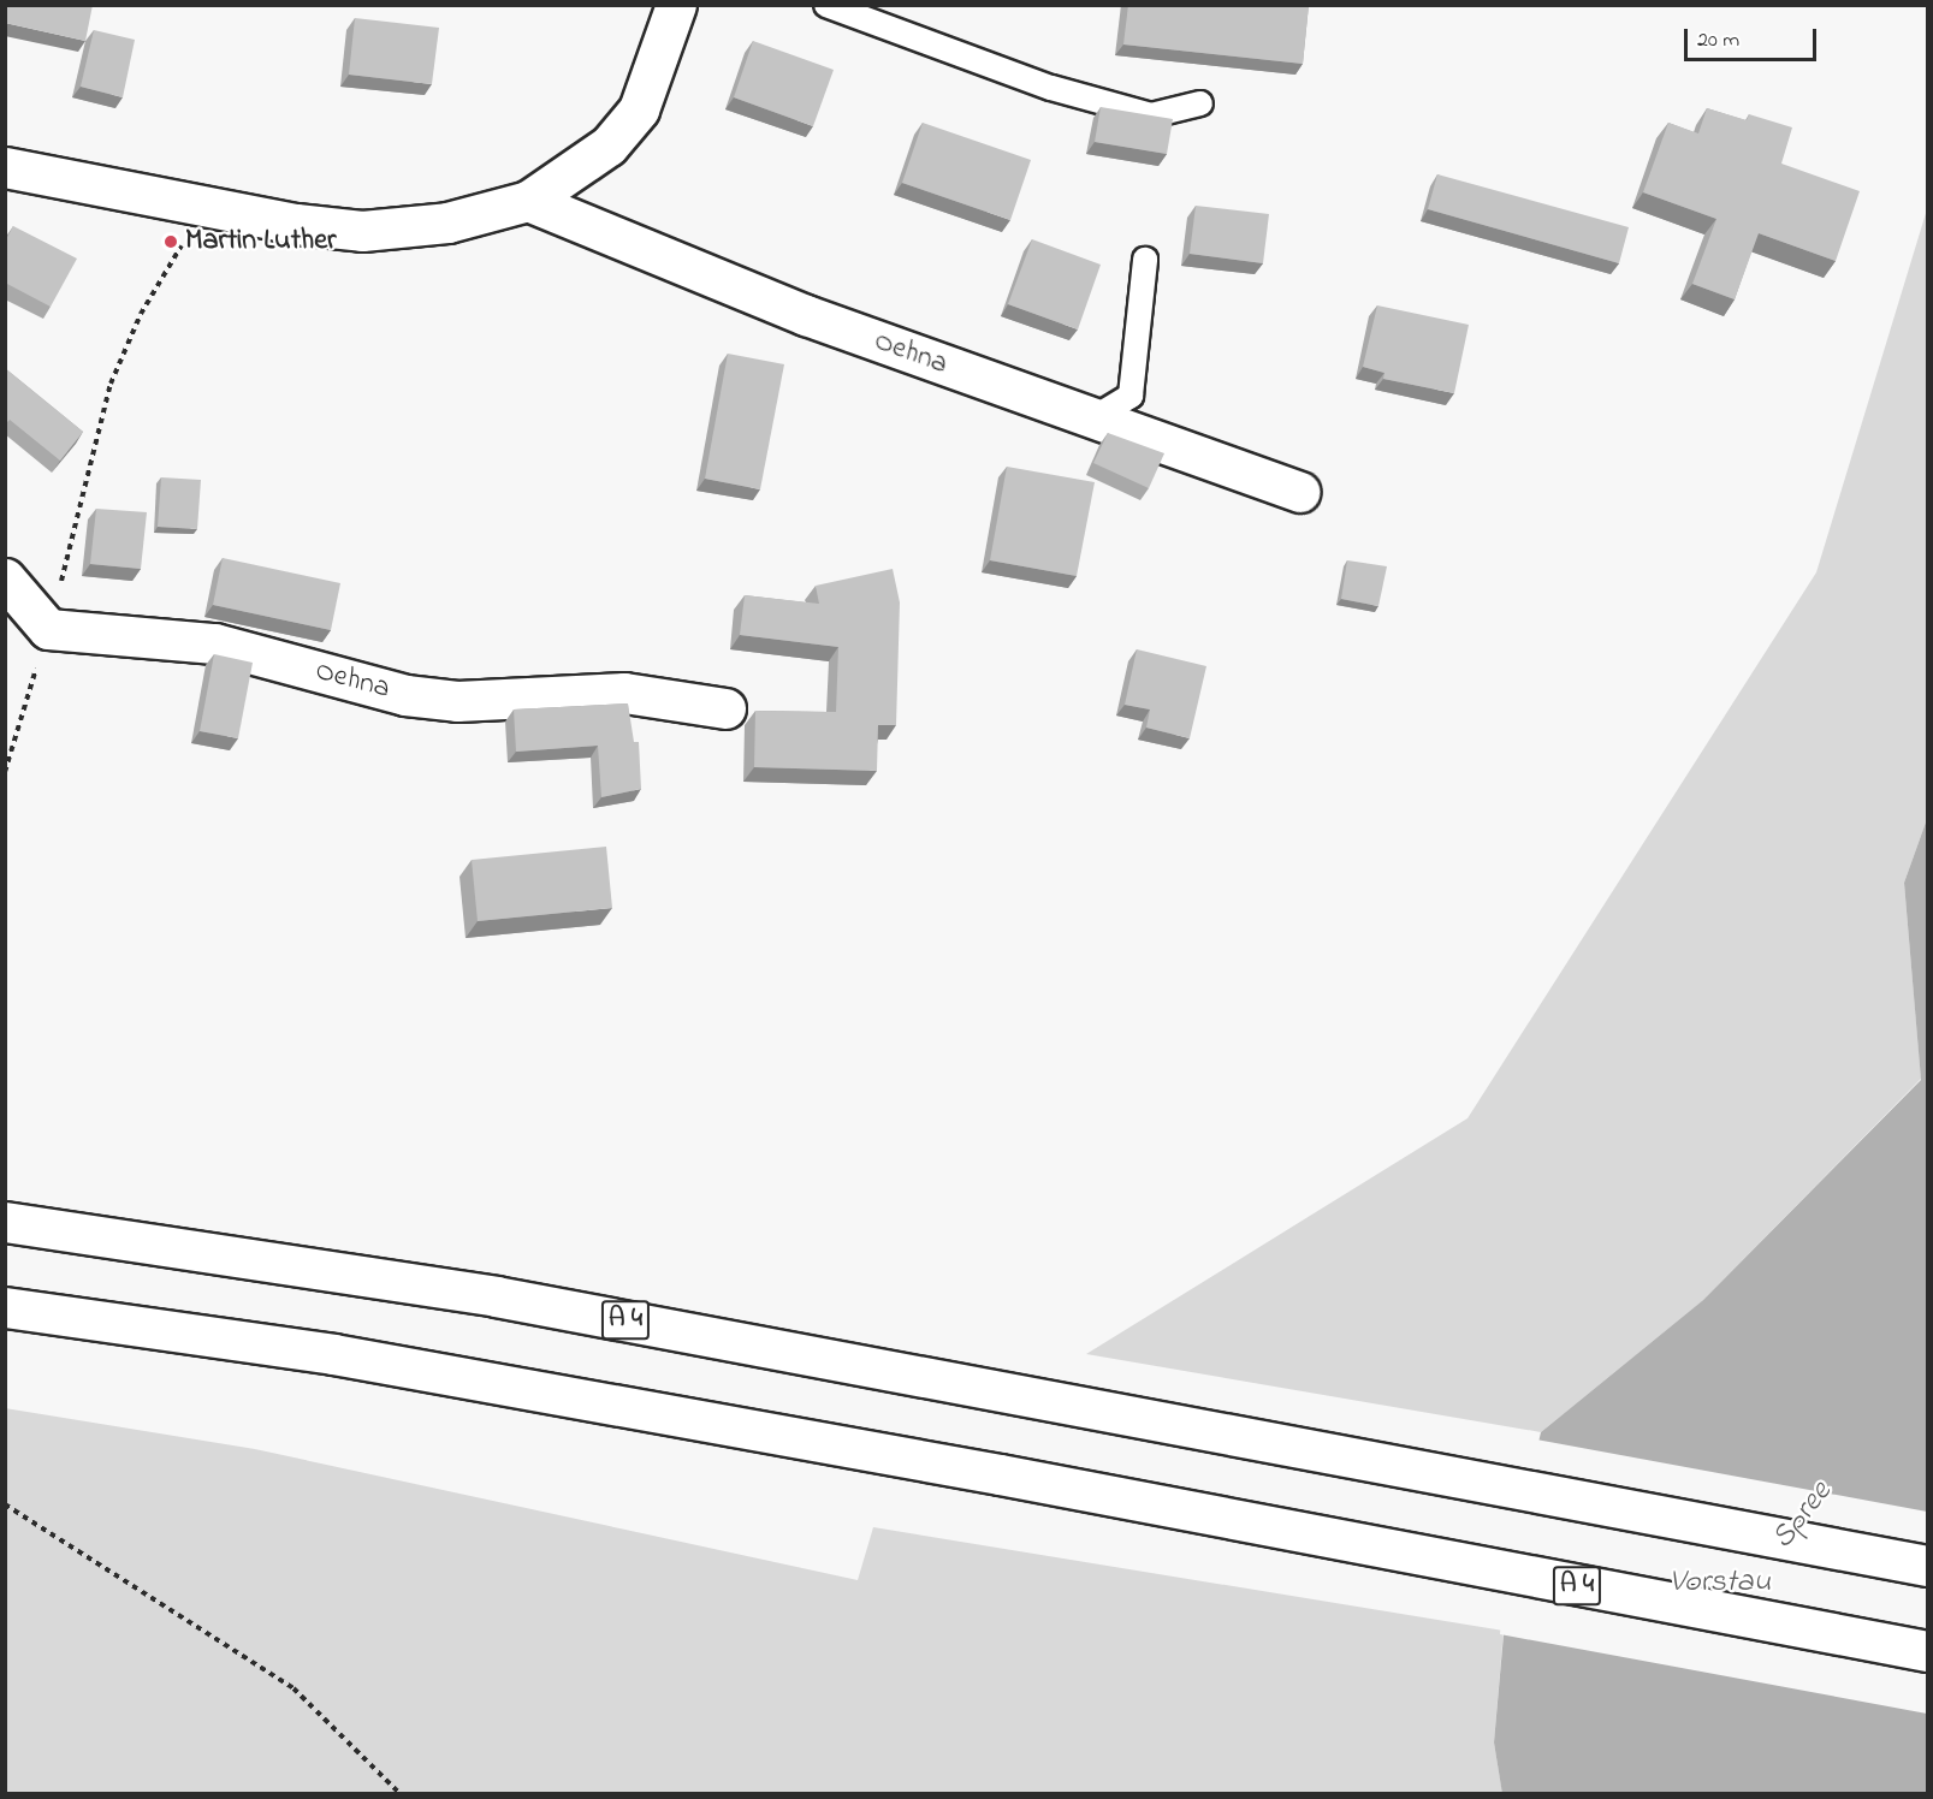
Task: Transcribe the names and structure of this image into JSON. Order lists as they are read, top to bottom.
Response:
{
  "streets": {
    "main road": ["Oehna", "A 4"]
  },
  "water": ["Spree", "Vorstau"],
  "places": ["Martin Luther"],
  "scale_bar": "20 m"
}
